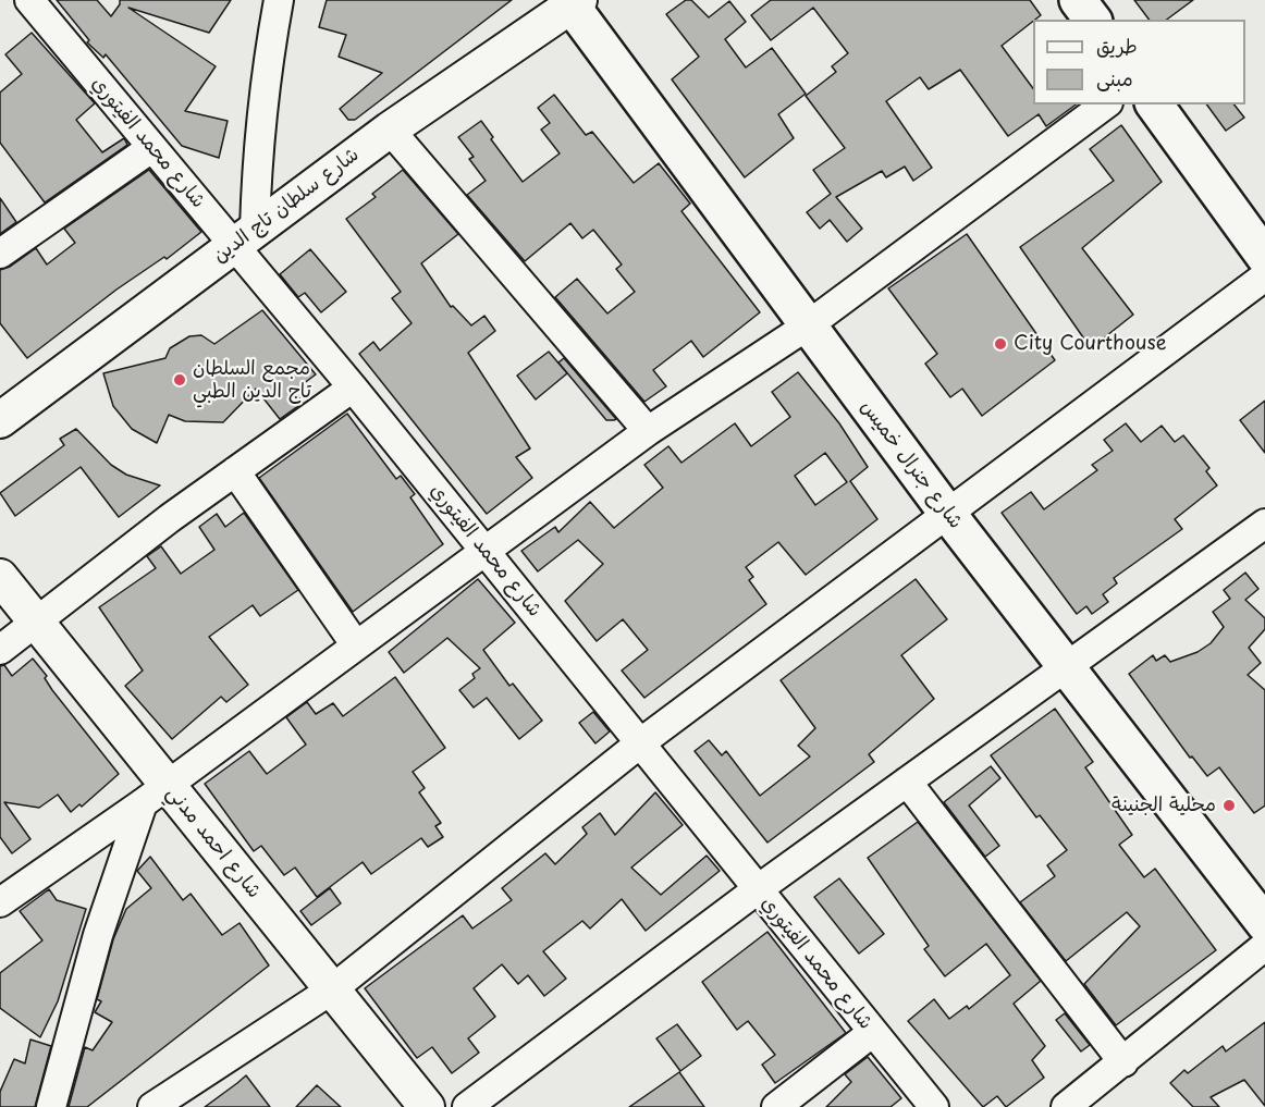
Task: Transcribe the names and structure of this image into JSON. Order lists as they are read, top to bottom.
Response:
{
  "streets": {
    "main road": ["شارع جنرال خميس"],
    "street": ["شارع محمد الفيتوري", "شارع سلطان تاج الدين", "شارع احمد مدني"]
  },
  "crossings": [
    ["شارع محمد الفيتوري", "شارع سلطان تاج الدين"],
    ["شارع سلطان تاج الدين", "شارع جنرال خميس"]
  ],
  "places": ["City Courthouse", "مجمع السلطان تاج الدين الطبي", "محلية الجنينة"],
  "legend": ["طريق", "مبنى"]
}
